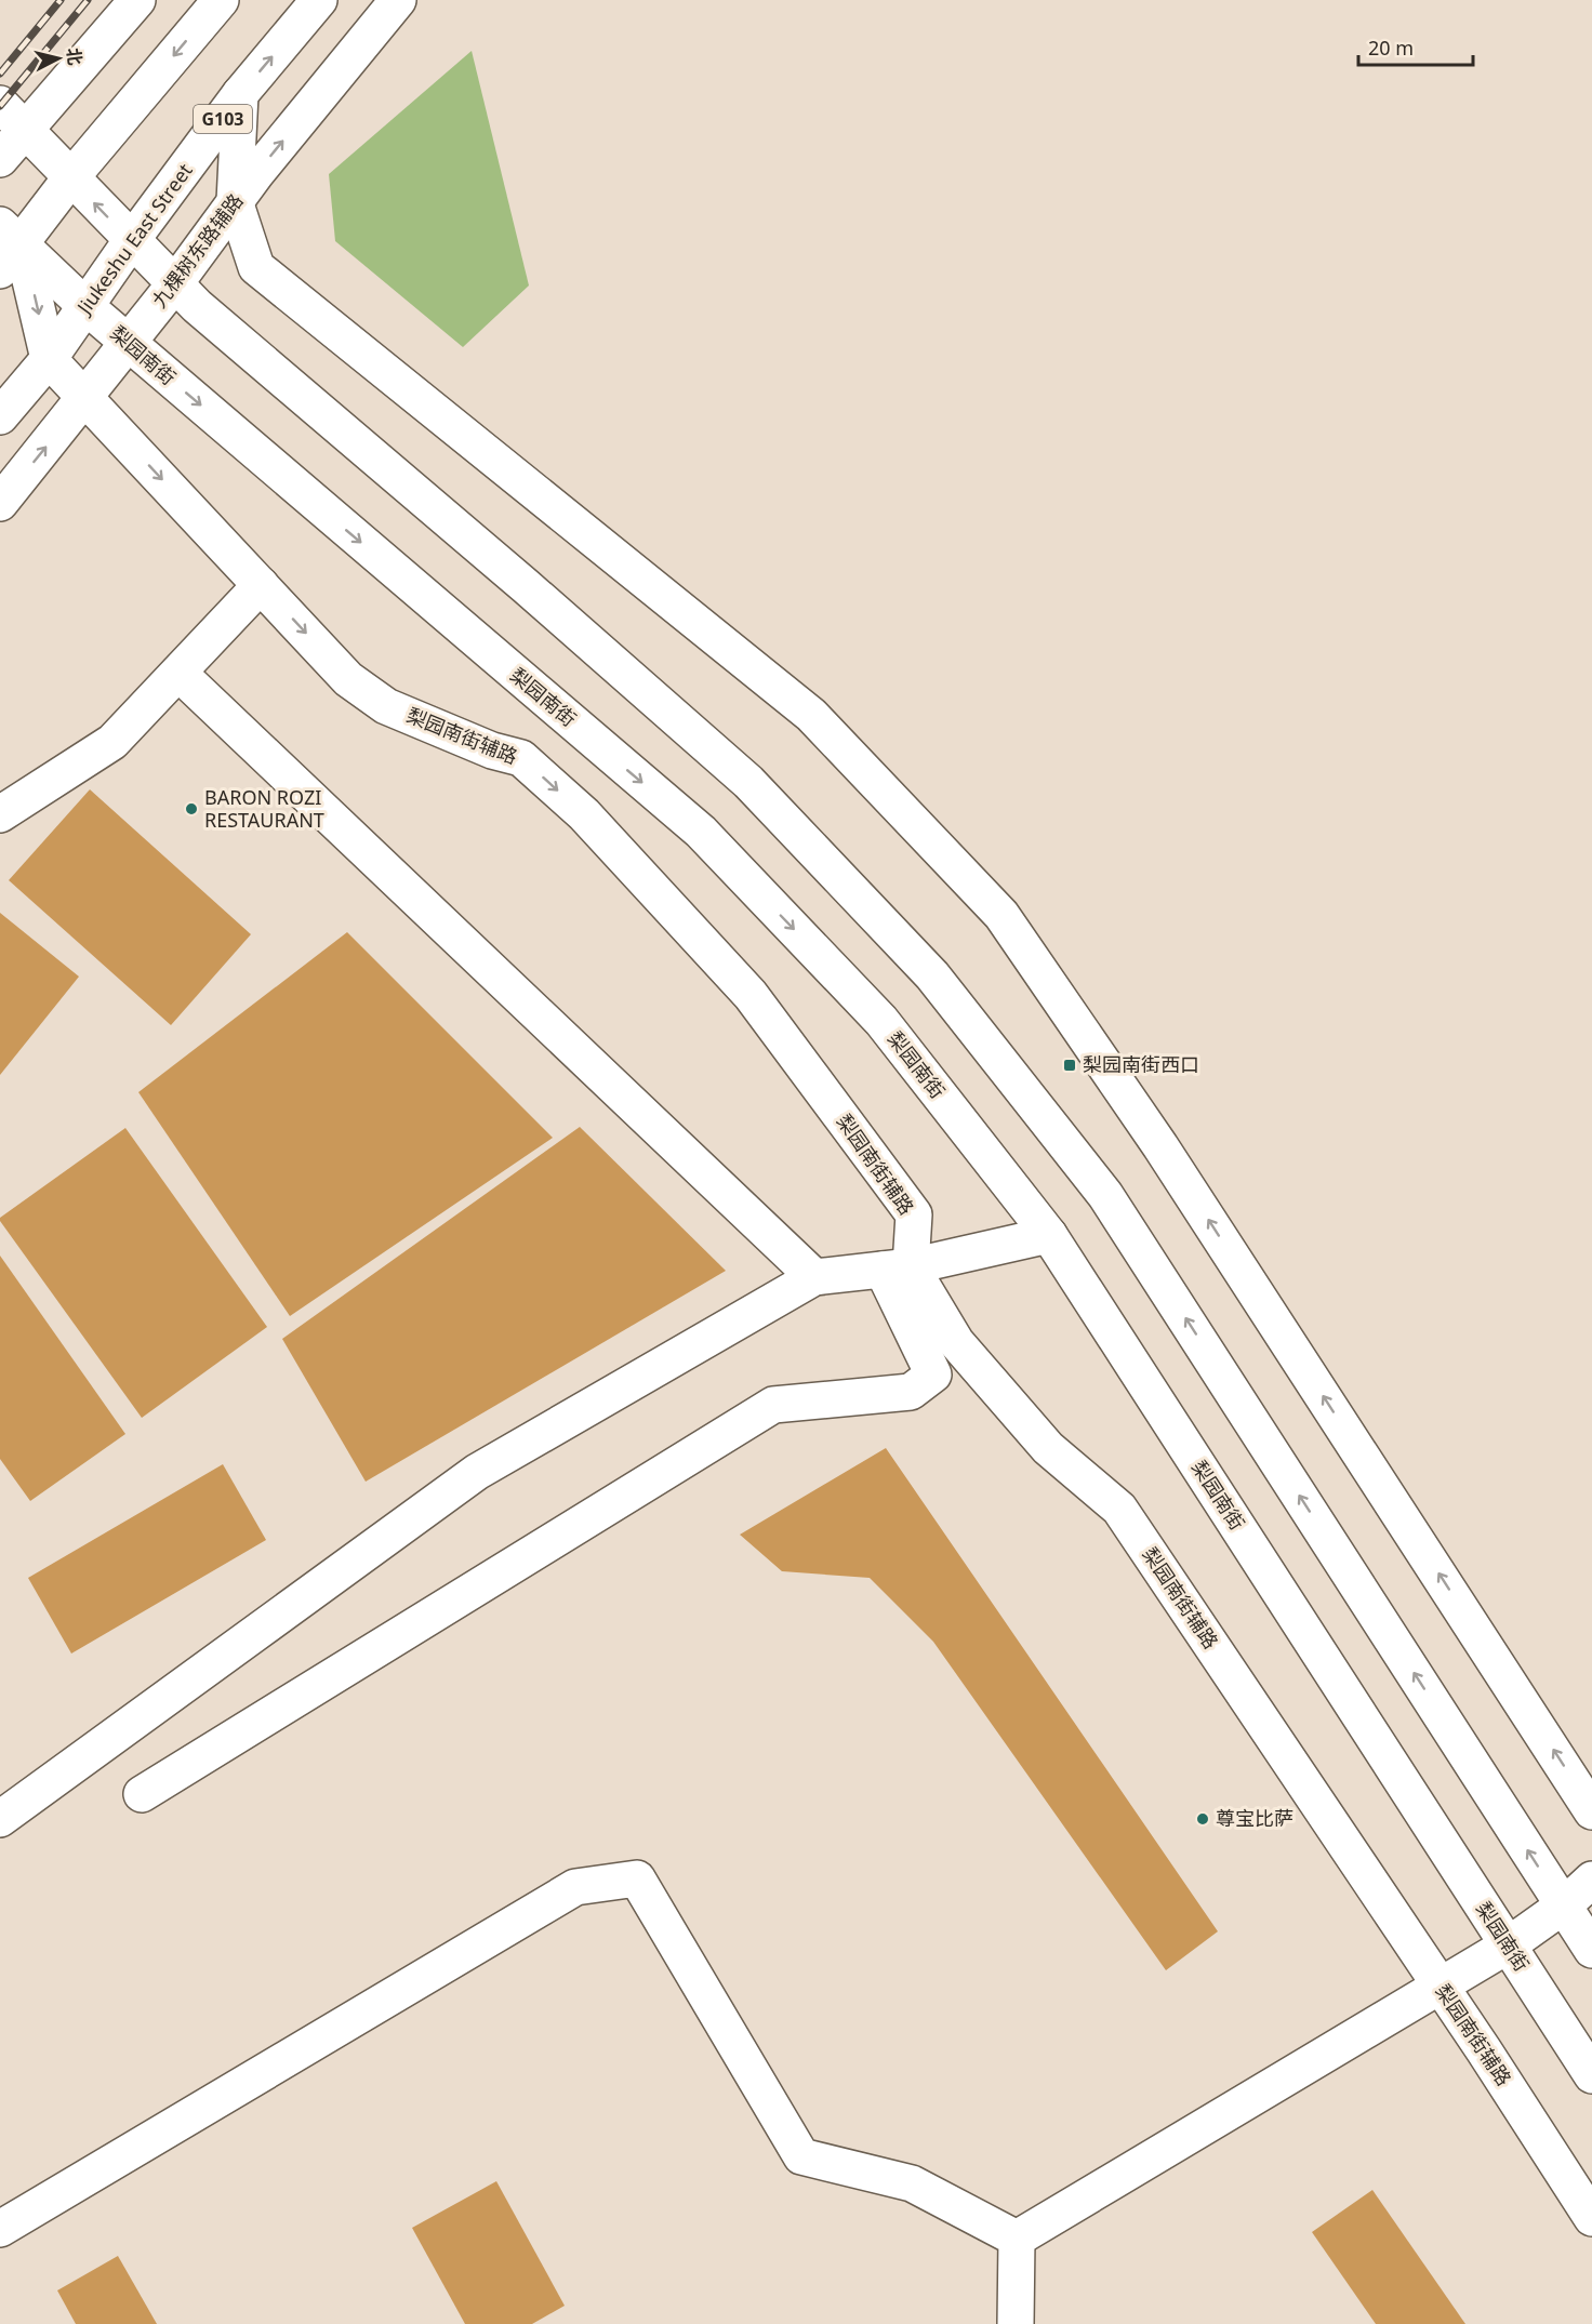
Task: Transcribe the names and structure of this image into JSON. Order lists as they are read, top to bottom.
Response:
{
  "streets": {
    "main road": [
      "G103",
      "Jiukeshu East Street",
      "九棵树东路辅路",
      "梨园南街",
      "梨园南街辅路"
    ]
  },
  "crossings": [
    ["Jiukeshu East Street", "梨园南街"],
    ["Jiukeshu East Street", "梨园南街辅路"],
    ["九棵树东路辅路", "梨园南街"],
    ["九棵树东路辅路", "梨园南街辅路"]
  ],
  "places": {
    "other": ["BARON ROZI RESTAURANT", "尊宝比萨"],
    "transit": ["梨园南街西口"]
  },
  "scale_bar": "20 m",
  "north": "right"
}
